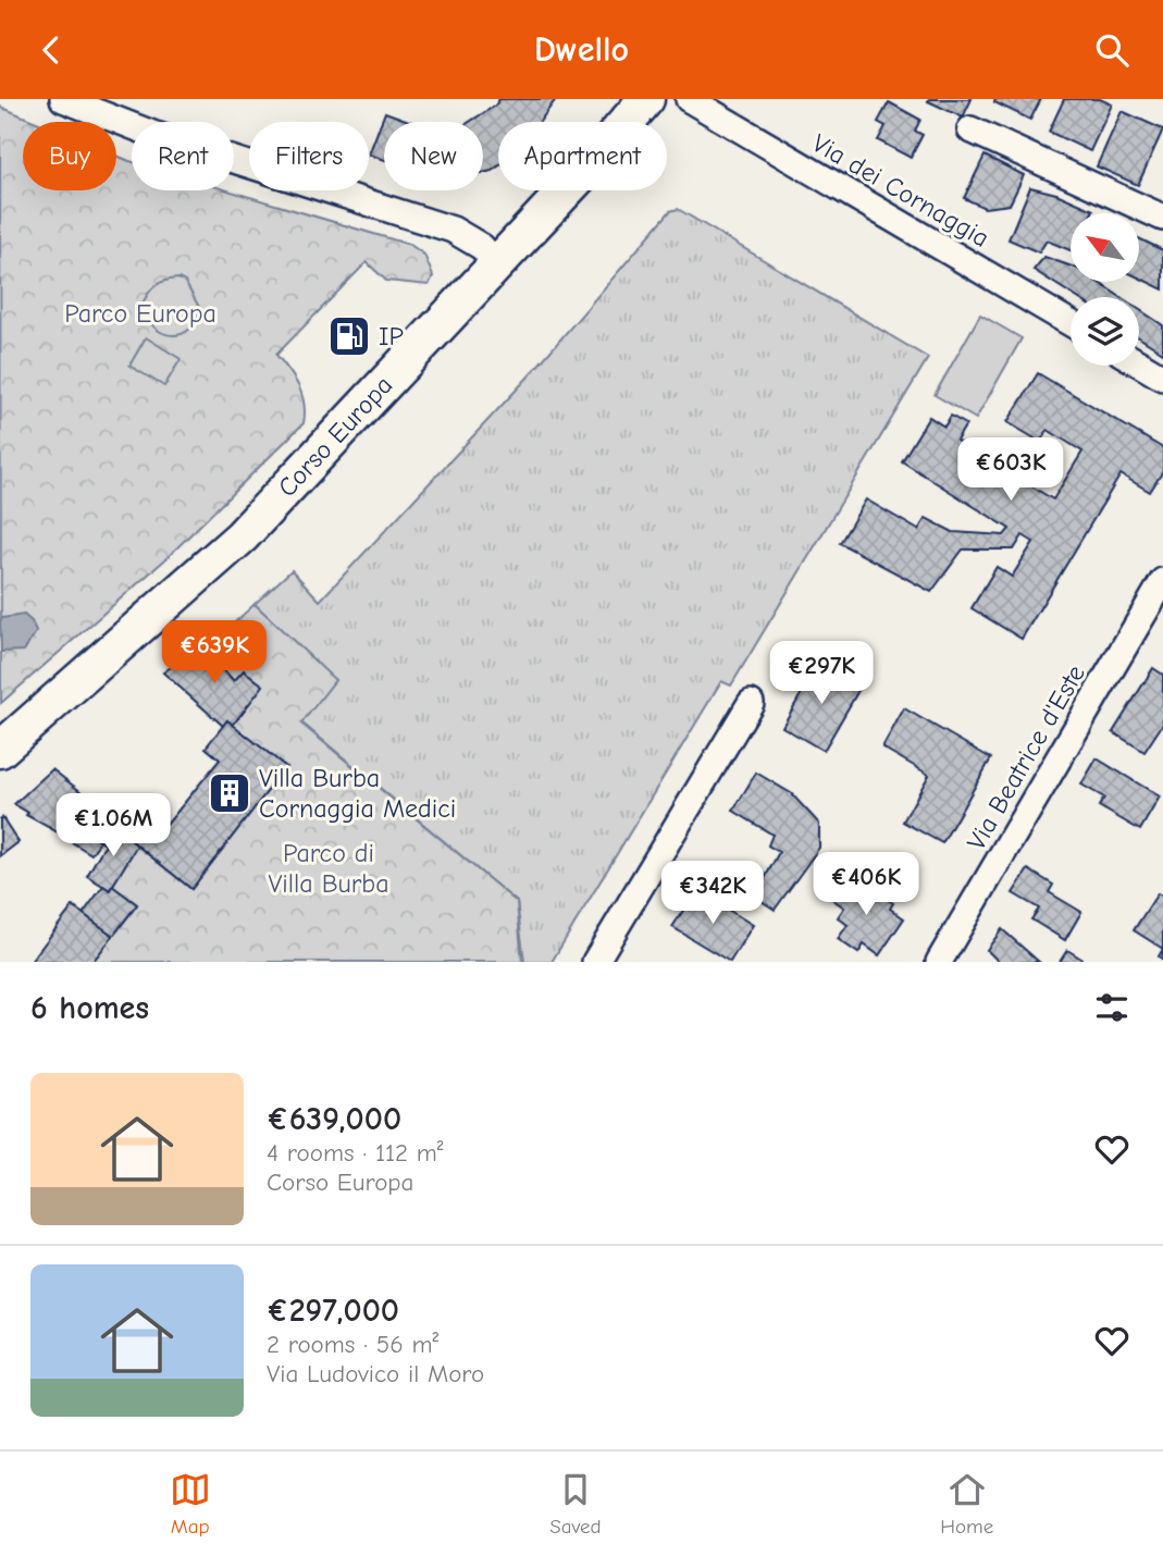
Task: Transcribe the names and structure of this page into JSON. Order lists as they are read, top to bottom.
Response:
{
  "streets": {
    "main road": ["Corso Europa"],
    "street": ["Via dei Cornaggia", "Via Beatrice d'Este"]
  },
  "parks": ["Parco Europa", "Parco di Villa Burba"],
  "places": {
    "fuel station": ["IP"],
    "building": ["Villa Burba Cornaggia Medici"]
  },
  "north": "top left",
  "page": {
    "header": "Dwello",
    "chip": [
      "Buy",
      "Rent",
      "Filters",
      "New",
      "Apartment"
    ],
    "price": [
      "€603K",
      "€639K",
      "€297K",
      "€1.06M",
      "€406K",
      "€342K"
    ],
    "heading": "6 homes",
    "list": [
      {
        "name": "€639,000",
        "note": "4 rooms · 112 m² · Corso Europa"
      },
      {
        "name": "€297,000",
        "note": "2 rooms · 56 m² · Via Ludovico il Moro"
      }
    ],
    "tabs": ["Map", "Saved", "Home"]
  }
}
